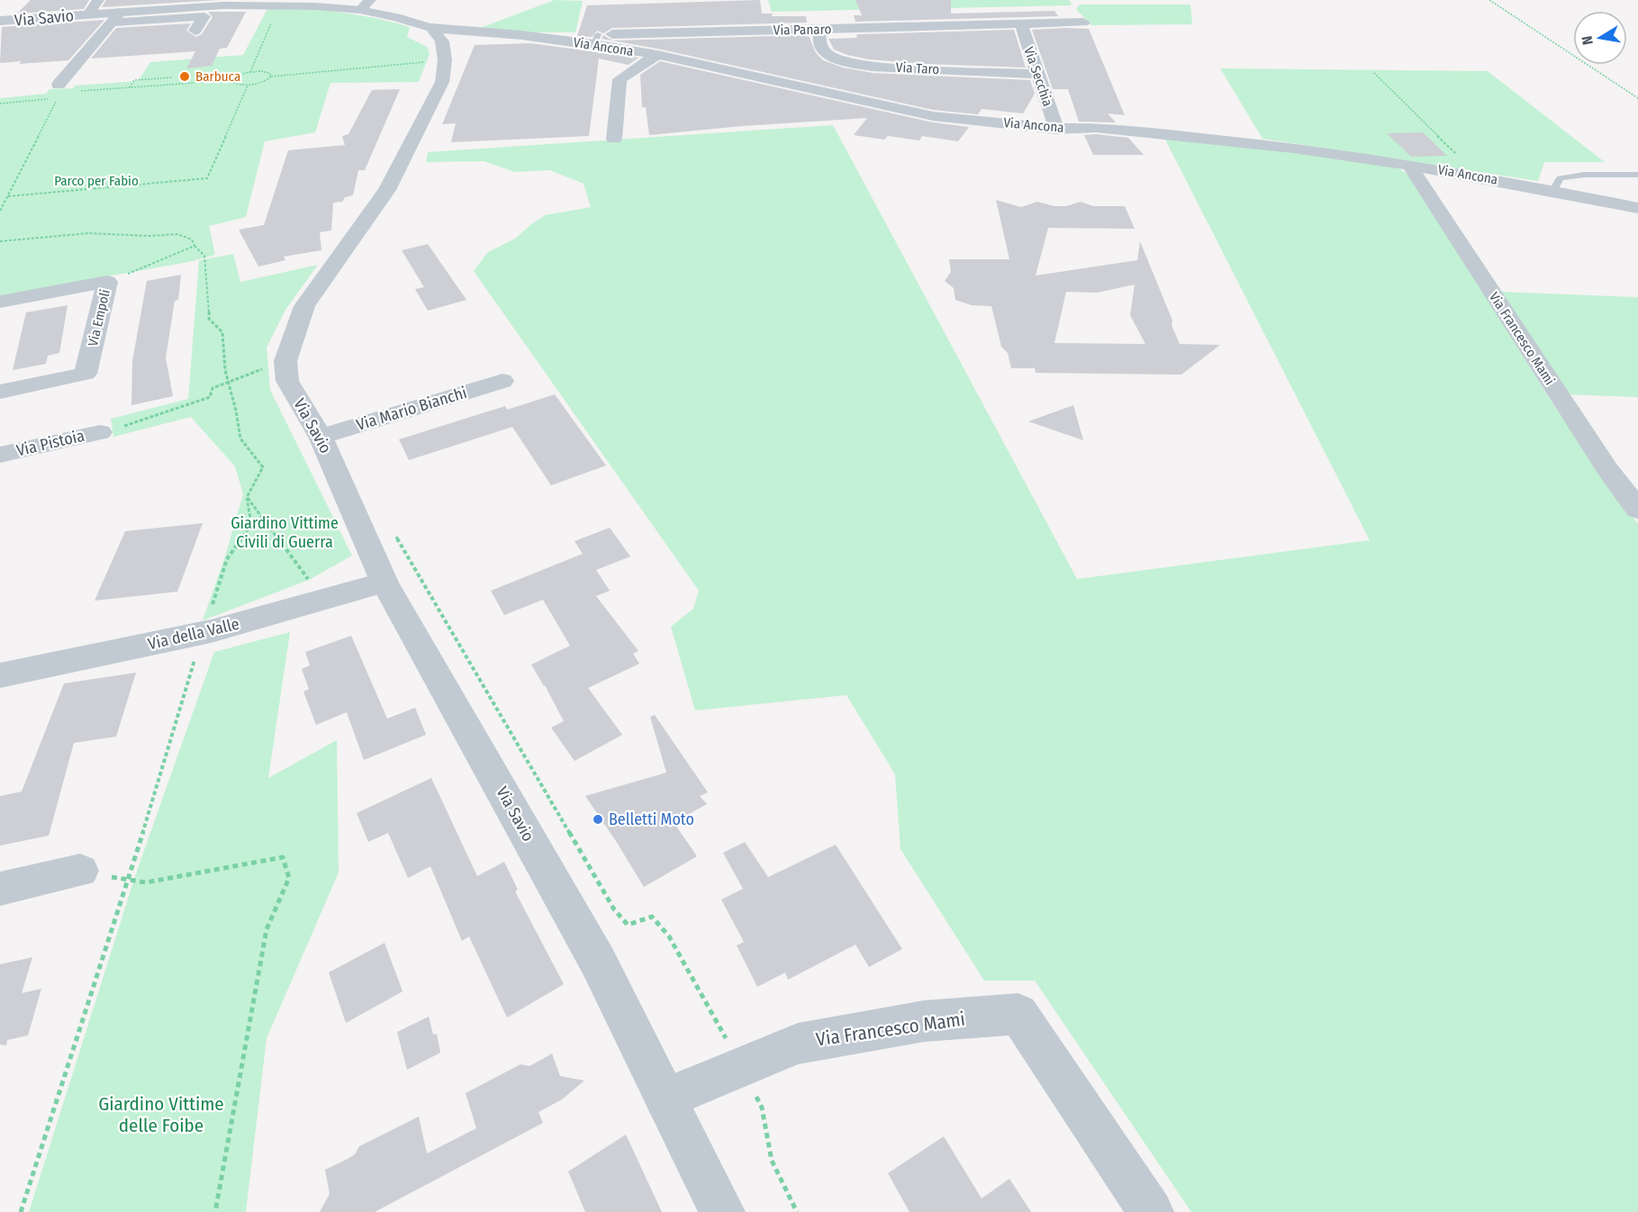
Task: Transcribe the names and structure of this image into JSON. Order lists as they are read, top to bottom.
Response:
{
  "streets": {
    "street": [
      "Via Savio",
      "Via Panaro",
      "Via Ancona",
      "Via Taro",
      "Via Secchia",
      "Via Empoli",
      "Via Francesco Mami",
      "Via Mario Bianchi",
      "Via Pistoia",
      "Via della Valle"
    ]
  },
  "crossings": [
    ["Via Savio", "Via Ancona"],
    ["Via Savio", "Via Francesco Mami"],
    ["Via Savio", "Via Mario Bianchi"],
    ["Via Savio", "Via della Valle"],
    ["Via Panaro", "Via Ancona"],
    ["Via Panaro", "Via Taro"],
    ["Via Panaro", "Via Secchia"],
    ["Via Ancona", "Via Secchia"],
    ["Via Ancona", "Via Francesco Mami"],
    ["Via Taro", "Via Secchia"]
  ],
  "parks": ["Parco per Fabio", "Giardino Vittime Civili di Guerra", "Giardino Vittime delle Foibe"],
  "places": ["Barbuca", "Belletti Moto"],
  "north": "left"
}
